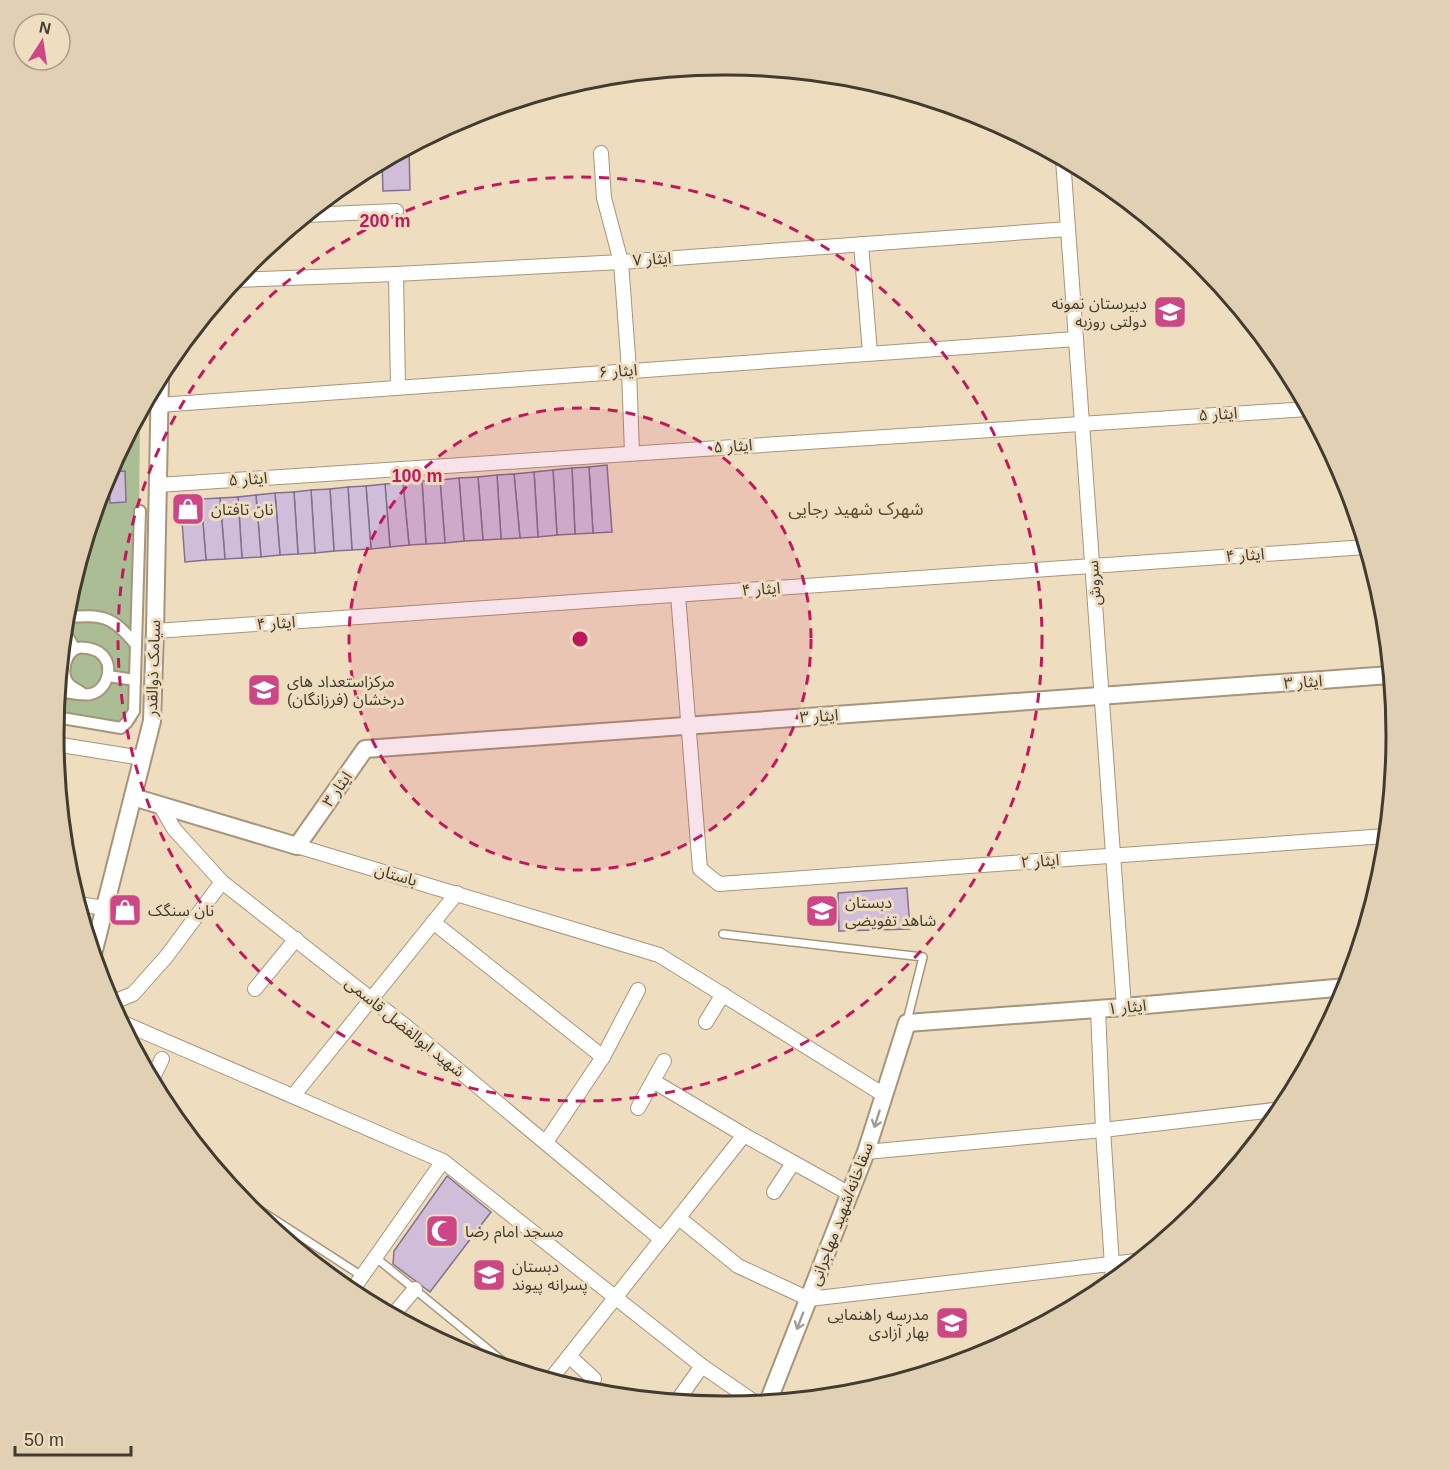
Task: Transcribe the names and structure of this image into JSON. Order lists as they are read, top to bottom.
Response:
{
  "streets": {
    "street": [
      "ایثار ۷",
      "ایثار ۶",
      "ایثار ۵",
      "ایثار ۴",
      "سروش",
      "سیامک ذوالقدر",
      "ایثار ۳",
      "ایثار ۲",
      "باستان",
      "ایثار ۱",
      "شهید ابوالفضل قاسمی",
      "سقاخانه/شهید مهاجرانی"
    ]
  },
  "crossings": [
    ["ایثار ۷", "سروش"],
    ["ایثار ۶", "سروش"],
    ["ایثار ۶", "سیامک ذوالقدر"],
    ["ایثار ۵", "سروش"],
    ["ایثار ۵", "سیامک ذوالقدر"],
    ["ایثار ۴", "سروش"],
    ["ایثار ۴", "سیامک ذوالقدر"],
    ["سروش", "ایثار ۳"],
    ["سروش", "ایثار ۲"],
    ["سروش", "ایثار ۱"],
    ["سیامک ذوالقدر", "باستان"],
    ["ایثار ۳", "ایثار ۲"],
    ["ایثار ۳", "باستان"],
    ["باستان", "شهید ابوالفضل قاسمی"],
    ["باستان", "سقاخانه/شهید مهاجرانی"],
    ["ایثار ۱", "سقاخانه/شهید مهاجرانی"]
  ],
  "one_way": ["سقاخانه/شهید مهاجرانی"],
  "districts": ["شهرک شهید رجایی"],
  "places": {
    "school or university": [
      "دبیرستان نمونه دولتی روزبه",
      "مرکزاستعداد های درخشان (فرزانگان)",
      "دبستان شاهد تفویضی",
      "دبستان پسرانه پیوند",
      "مدرسه راهنمایی بهار آزادی"
    ],
    "shop": ["نان تافتان", "نان سنگک"],
    "mosque": ["مسجد امام رضا"]
  },
  "scale_bar": "50 m",
  "north": "top",
  "rings": ["200 m", "100 m"]
}
